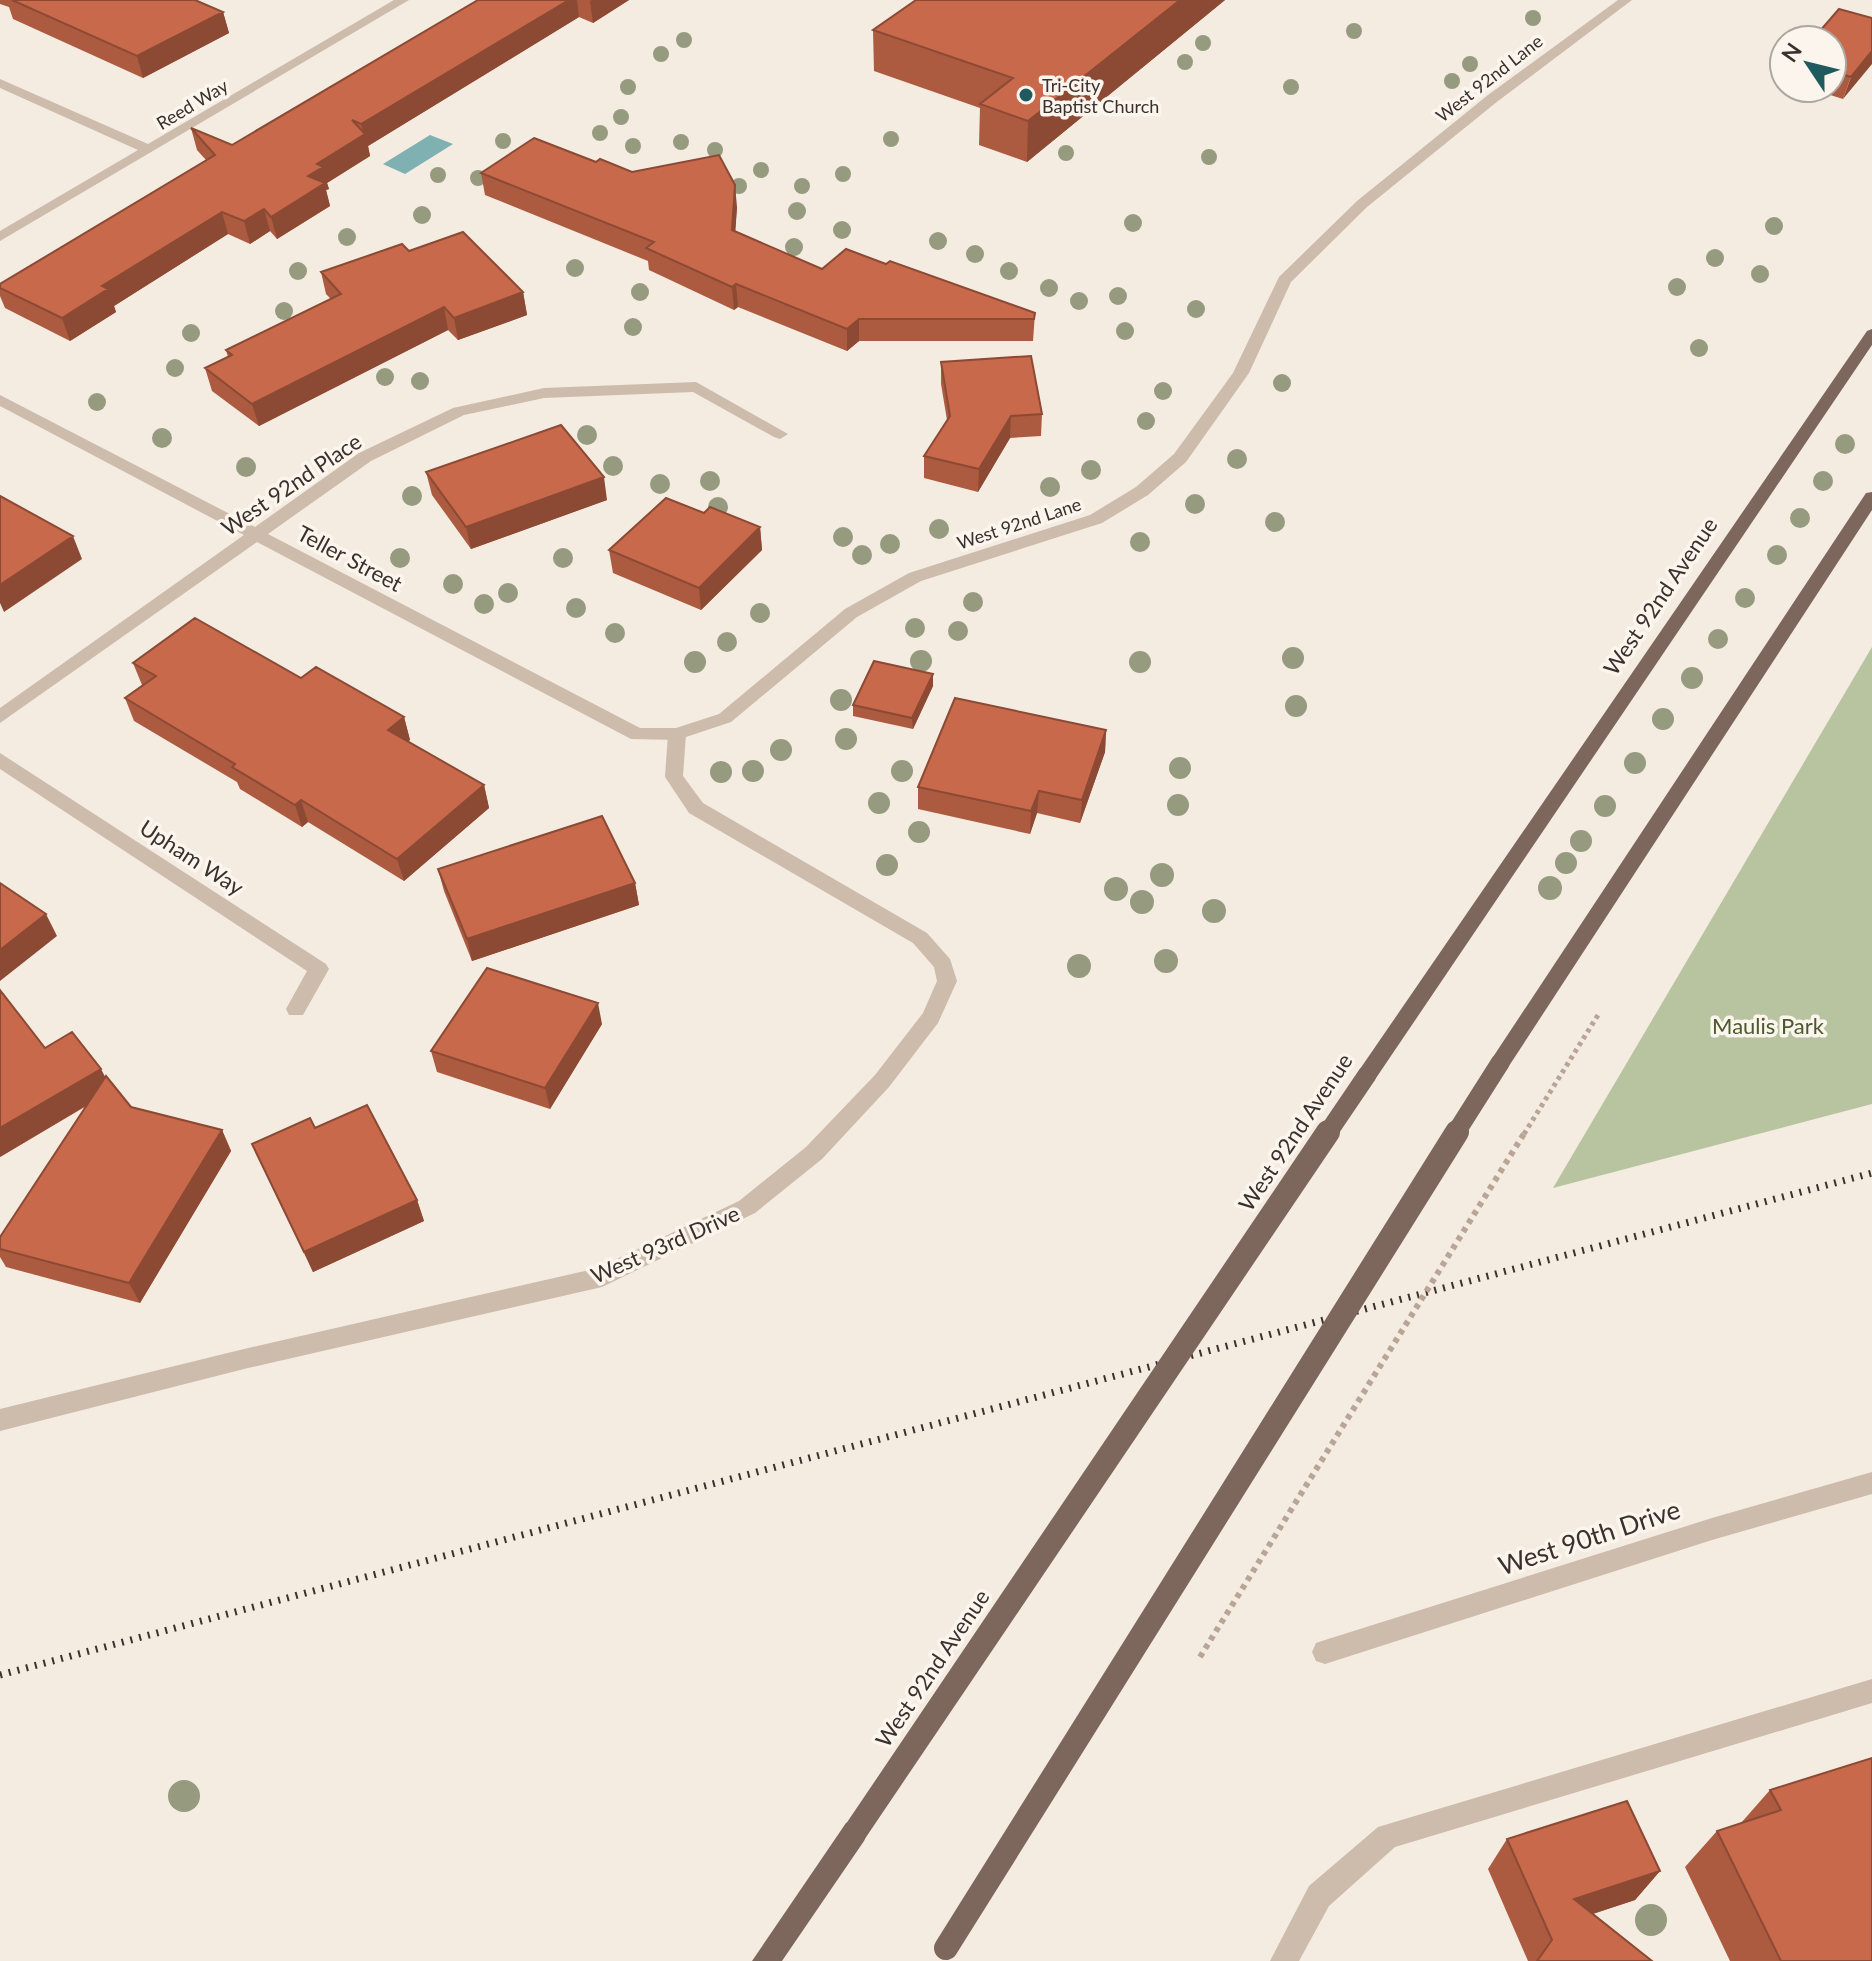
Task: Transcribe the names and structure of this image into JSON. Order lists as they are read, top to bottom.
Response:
{
  "streets": {
    "main road": ["West 92nd Avenue"],
    "street": [
      "West 92nd Lane",
      "Reed Way",
      "West 92nd Place",
      "Teller Street",
      "Upham Way",
      "West 93rd Drive",
      "West 90th Drive"
    ]
  },
  "crossings": [
    ["West 92nd Lane", "Teller Street"],
    ["West 92nd Lane", "West 93rd Drive"],
    ["West 92nd Place", "Teller Street"]
  ],
  "parks": ["Maulis Park"],
  "places": ["Tri-City Baptist Church"],
  "north": "top left"
}
